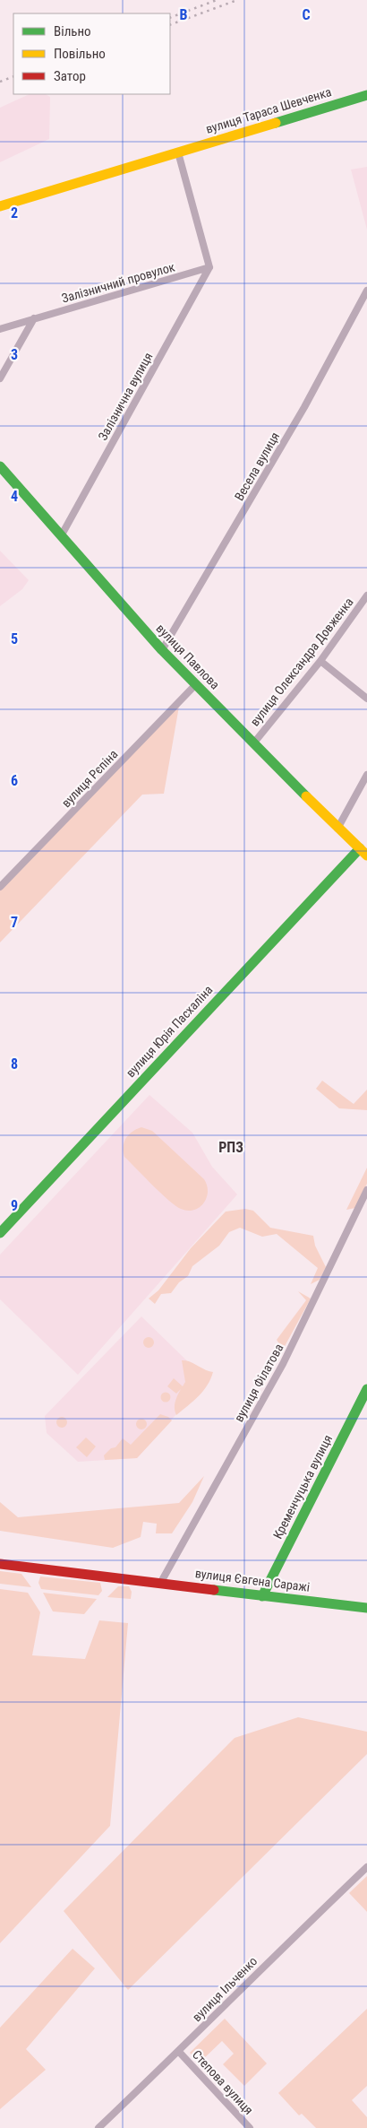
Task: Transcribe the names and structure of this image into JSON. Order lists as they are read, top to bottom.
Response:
{
  "streets": {
    "street": [
      "вулиця Тараса Шевченка",
      "Залізничний провулок",
      "Залізнична вулиця",
      "Весела вулиця",
      "вулиця Павлова",
      "вулиця Олександра Довженка",
      "вулиця Рєпіна",
      "вулиця Юрія Пасхаліна",
      "вулиця Філатова",
      "Кременчуцька вулиця",
      "вулиця Євгена Саражі",
      "вулиця Ільченко",
      "Степова вулиця"
    ]
  },
  "crossings": [
    ["Залізничний провулок", "Залізнична вулиця"],
    ["Залізнична вулиця", "вулиця Павлова"],
    ["Весела вулиця", "вулиця Павлова"],
    ["вулиця Павлова", "вулиця Олександра Довженка"],
    ["вулиця Павлова", "вулиця Рєпіна"],
    ["вулиця Павлова", "вулиця Юрія Пасхаліна"],
    ["вулиця Філатова", "вулиця Євгена Саражі"],
    ["Кременчуцька вулиця", "вулиця Євгена Саражі"],
    ["вулиця Ільченко", "Степова вулиця"]
  ],
  "districts": ["РПЗ"],
  "legend": ["Вільно", "Повільно", "Затор"],
  "grid": {
    "columns": ["B", "C"],
    "rows": [
      "2",
      "3",
      "4",
      "5",
      "6",
      "7",
      "8",
      "9"
    ]
  }
}
